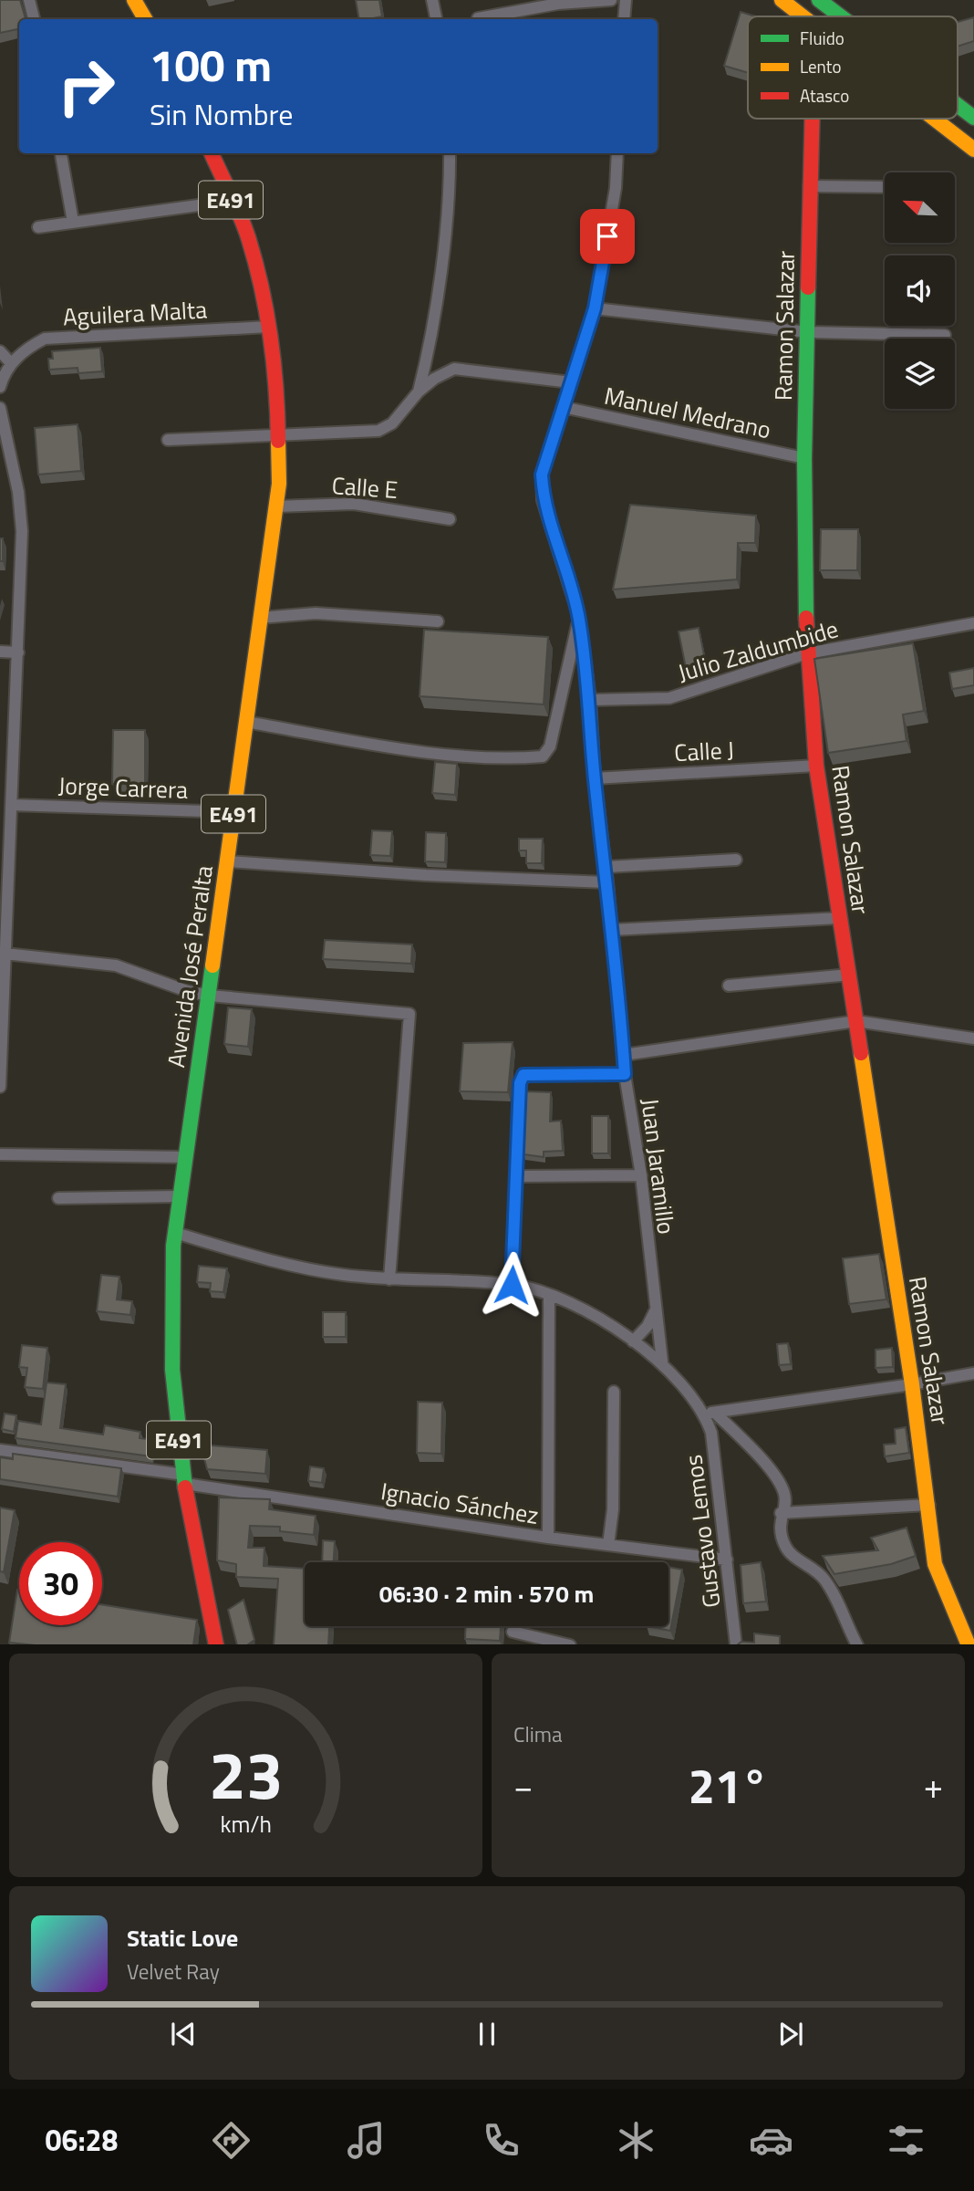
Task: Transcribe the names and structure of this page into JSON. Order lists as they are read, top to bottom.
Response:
{
  "streets": {
    "main road": ["E491", "Ramon Salazar", "Avenida José Peralta"],
    "street": [
      "Aguilera Malta",
      "Manuel Medrano",
      "Calle E",
      "Julio Zaldumbide",
      "Calle J",
      "Jorge Carrera",
      "Juan Jaramillo",
      "Ignacio Sánchez",
      "Gustavo Lemos"
    ]
  },
  "crossings": [
    ["Aguilera Malta", "Avenida José Peralta"],
    ["Ramon Salazar", "Manuel Medrano"],
    ["Ramon Salazar", "Julio Zaldumbide"],
    ["Ramon Salazar", "Calle J"],
    ["Manuel Medrano", "Juan Jaramillo"],
    ["Calle E", "Avenida José Peralta"],
    ["Julio Zaldumbide", "Juan Jaramillo"],
    ["Calle J", "Juan Jaramillo"],
    ["Jorge Carrera", "Avenida José Peralta"],
    ["Avenida José Peralta", "Ignacio Sánchez"],
    ["Ignacio Sánchez", "Gustavo Lemos"]
  ],
  "legend": ["Fluido", "Lento", "Atasco"],
  "north": "top left",
  "page": {
    "turn": ["100 m", "Sin Nombre"],
    "limit": "30",
    "trip": "06:30 · 2 min · 570 m",
    "tile": "Clima",
    "heat": ["−", "21°", "+"],
    "song": ["Static Love", "Velvet Ray"],
    "tabs": "06:28",
    "gauge": ["23", "km/h"]
  }
}
